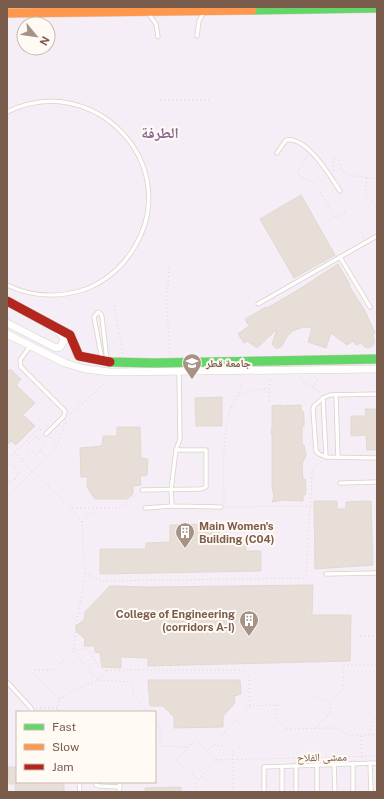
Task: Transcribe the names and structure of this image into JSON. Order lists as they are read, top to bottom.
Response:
{
  "streets": {
    "path": ["ممشى الفلاح"]
  },
  "districts": ["الطرفة"],
  "places": {
    "school or university": ["جامعة قطر"],
    "building": ["Main Women's Building (C04)", "College of Engineering (corridors A-I)"]
  },
  "legend": ["Fast", "Slow", "Jam"],
  "north": "bottom right"
}
